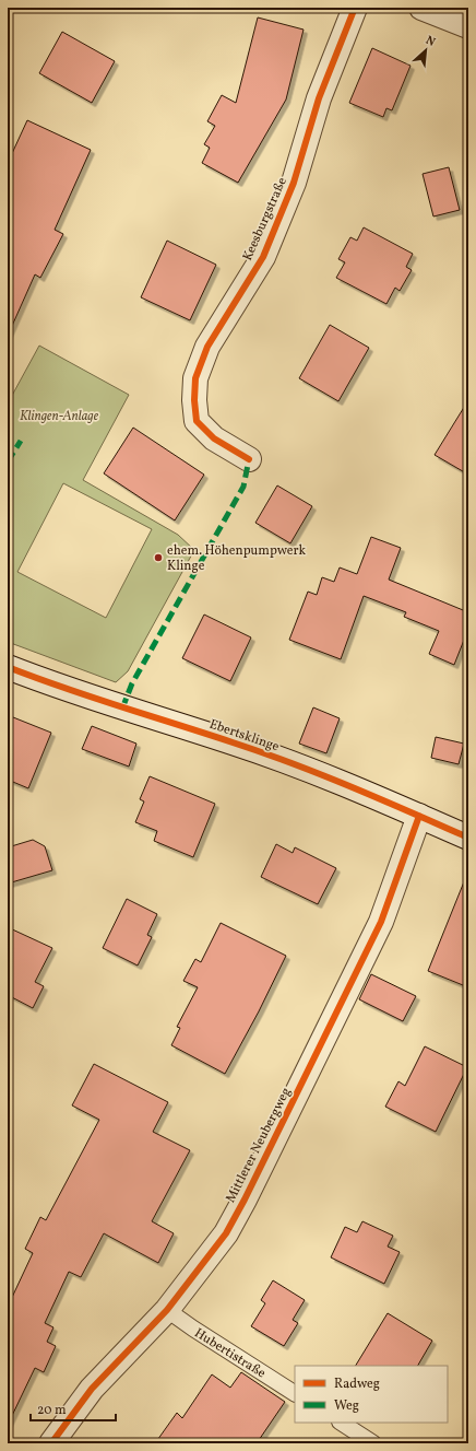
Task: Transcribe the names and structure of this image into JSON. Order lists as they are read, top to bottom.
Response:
{
  "streets": {
    "street": ["Keesburgstraße", "Ebertsklinge", "Mittlerer Neubergweg"],
    "lane": ["Hubertistraße"]
  },
  "crossings": [
    ["Ebertsklinge", "Mittlerer Neubergweg"],
    ["Mittlerer Neubergweg", "Hubertistraße"]
  ],
  "parks": ["Klingen-Anlage"],
  "places": ["ehem. Höhenpumpwerk Klinge"],
  "legend": ["Radweg", "Weg"],
  "scale_bar": "20 m",
  "north": "top right"
}
